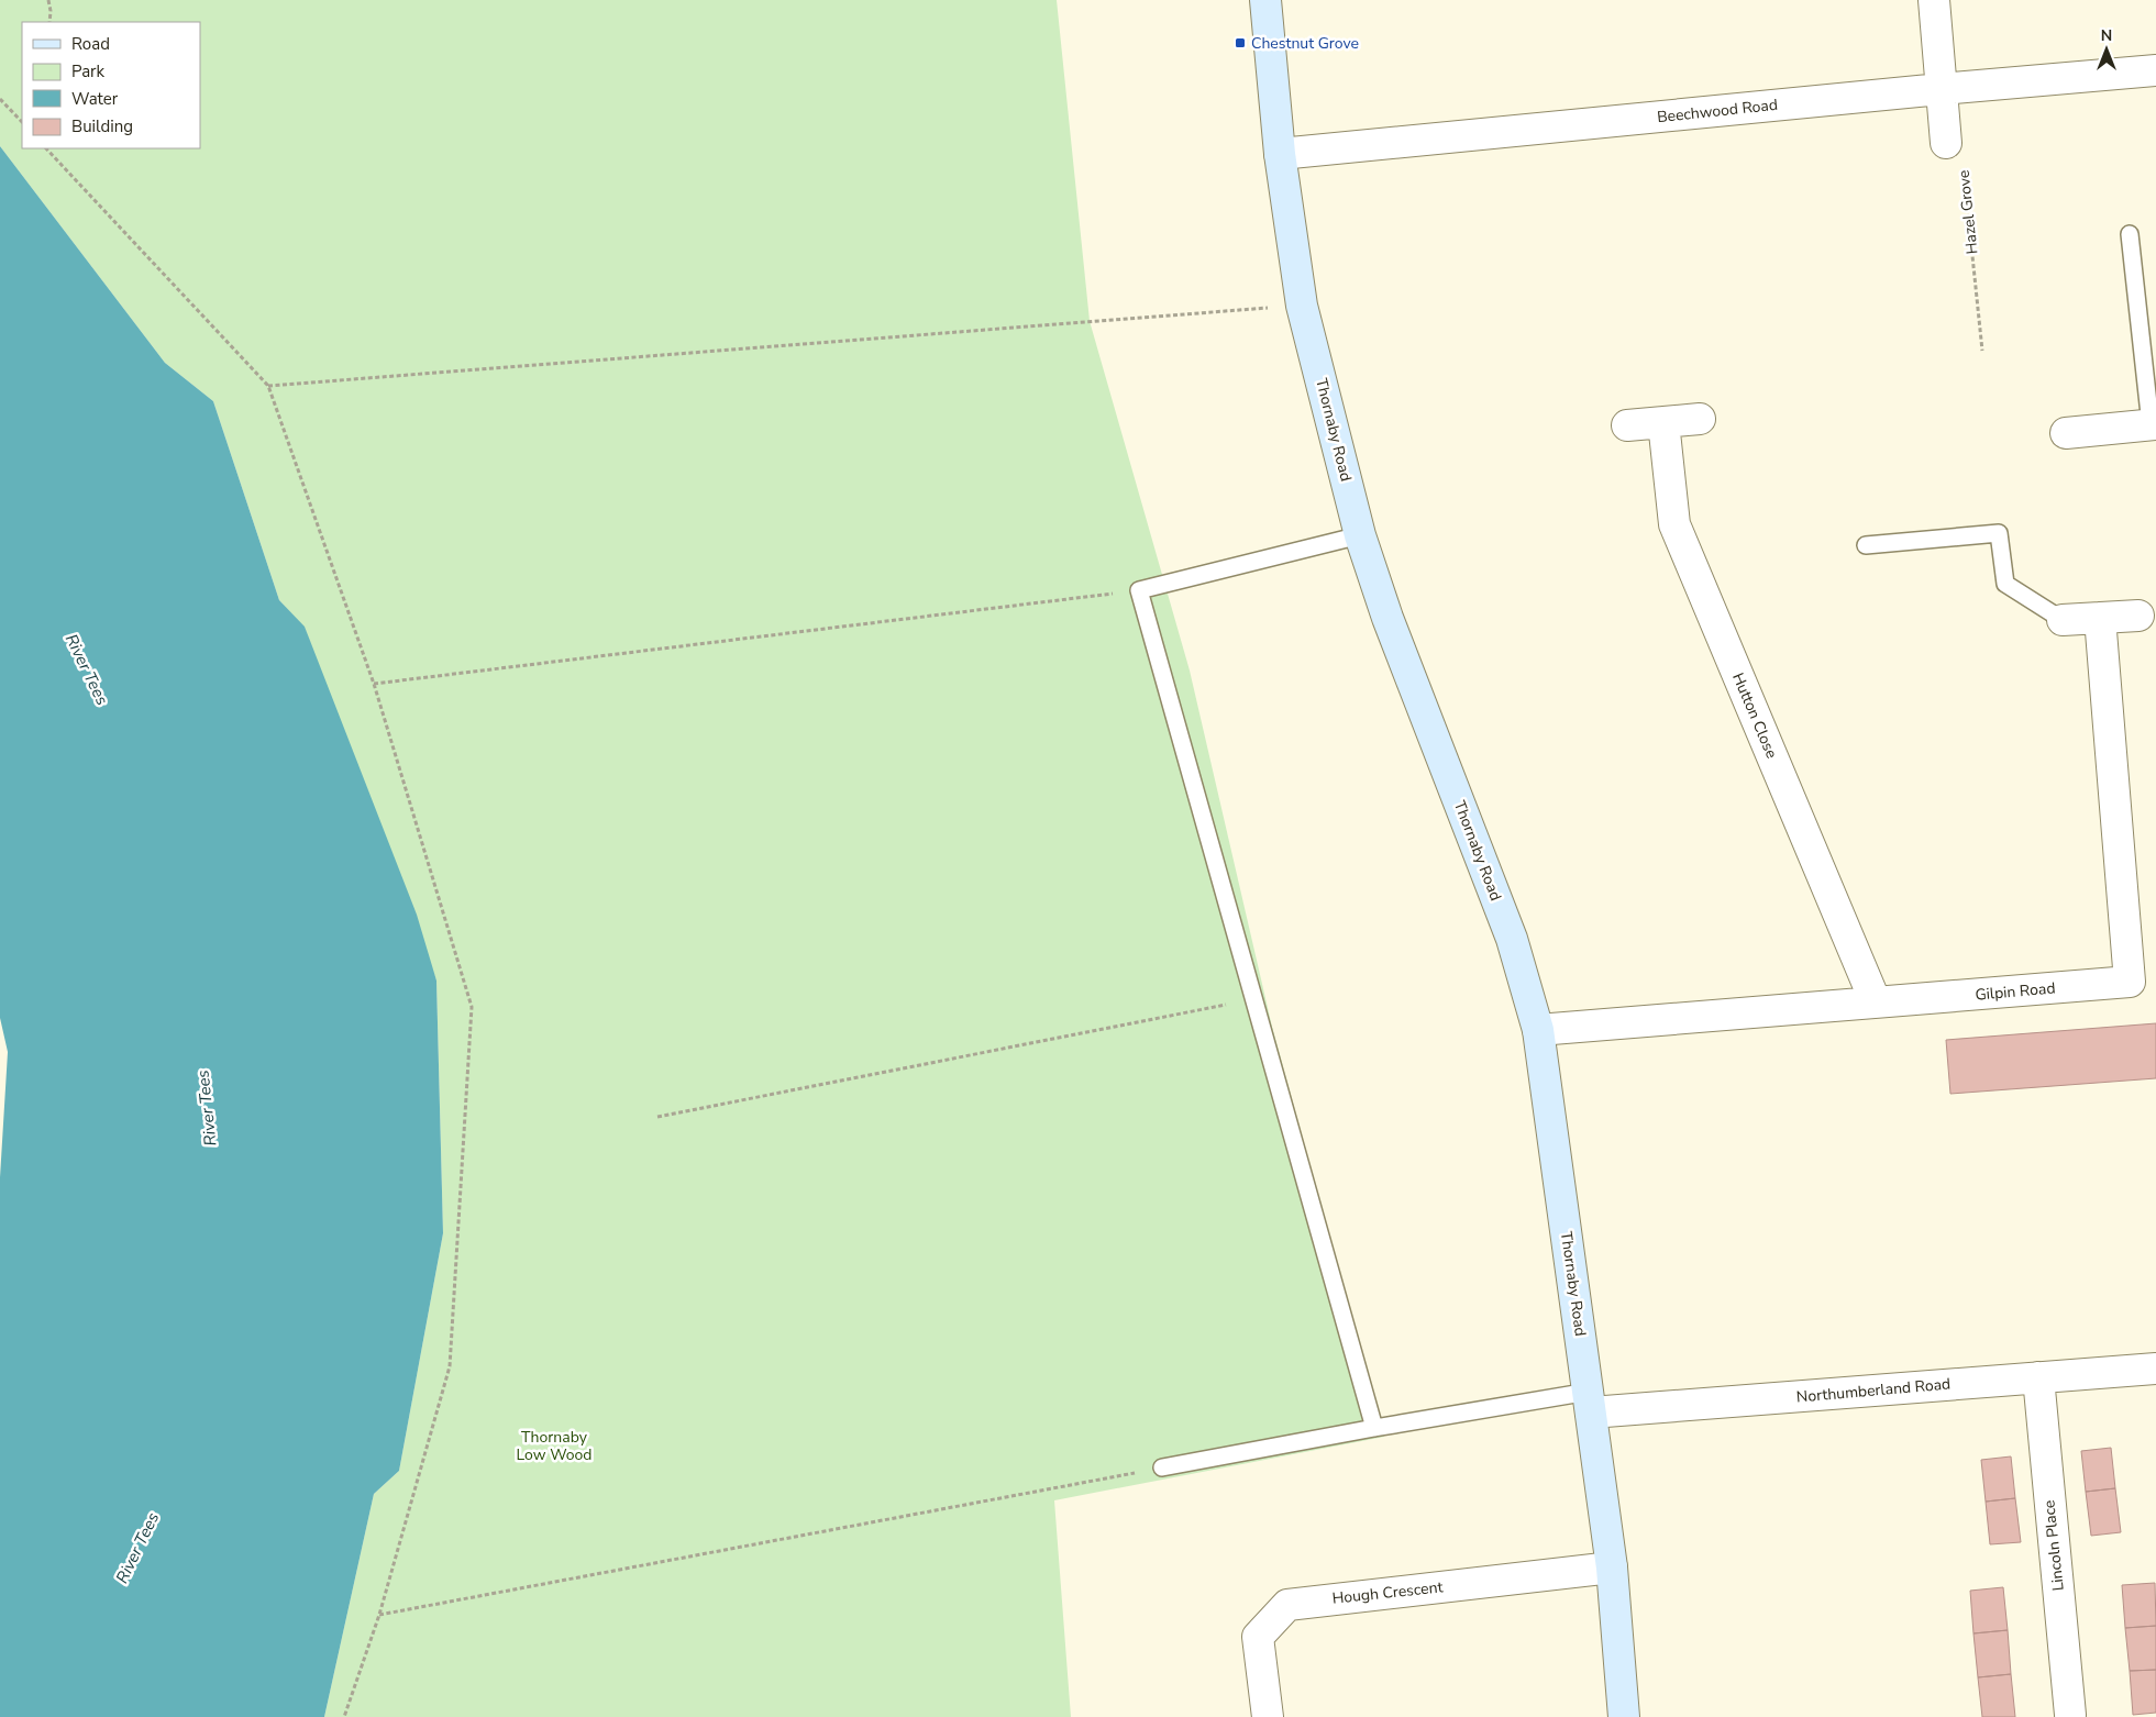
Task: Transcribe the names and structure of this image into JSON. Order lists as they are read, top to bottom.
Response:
{
  "streets": {
    "street": [
      "Beechwood Road",
      "Thornaby Road",
      "Hutton Close",
      "Gilpin Road",
      "Northumberland Road",
      "Lincoln Place",
      "Hough Crescent"
    ],
    "path": ["Hazel Grove"]
  },
  "crossings": [
    ["Beechwood Road", "Thornaby Road"],
    ["Thornaby Road", "Gilpin Road"],
    ["Thornaby Road", "Northumberland Road"],
    ["Thornaby Road", "Hough Crescent"],
    ["Hutton Close", "Gilpin Road"],
    ["Northumberland Road", "Lincoln Place"]
  ],
  "water": ["River Tees"],
  "parks": ["Thornaby Low Wood"],
  "places": {
    "transit": ["Chestnut Grove"]
  },
  "legend": [
    "Road",
    "Park",
    "Water",
    "Building"
  ],
  "north": "top"
}
